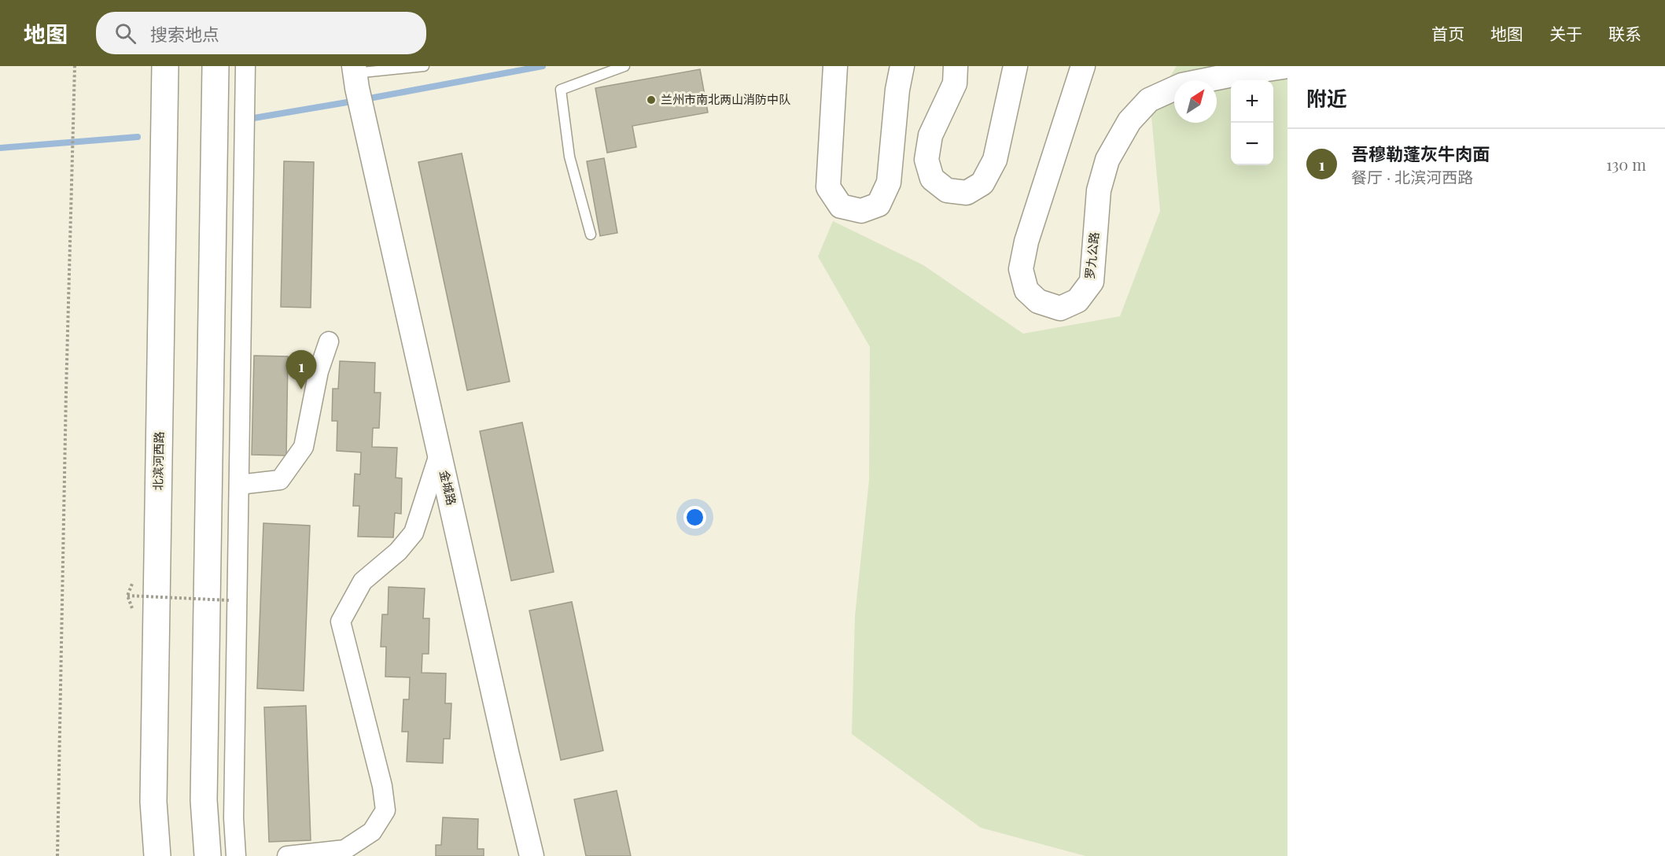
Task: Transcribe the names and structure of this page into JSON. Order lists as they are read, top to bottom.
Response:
{
  "streets": {
    "main road": ["北滨河西路"],
    "street": ["罗九公路", "金城路"]
  },
  "places": ["兰州市南北两山消防中队"],
  "north": "top right",
  "page": {
    "header": "地图",
    "search": "搜索地点",
    "nav": [
      "首页",
      "地图",
      "关于",
      "联系"
    ],
    "heading": "附近",
    "map_buttons": ["+", "−"],
    "list": [
      {
        "mark": "1",
        "name": "吾穆勒蓬灰牛肉面",
        "note": "餐厅 · 北滨河西路",
        "value": "130 m"
      }
    ],
    "pins": "1"
  }
}
